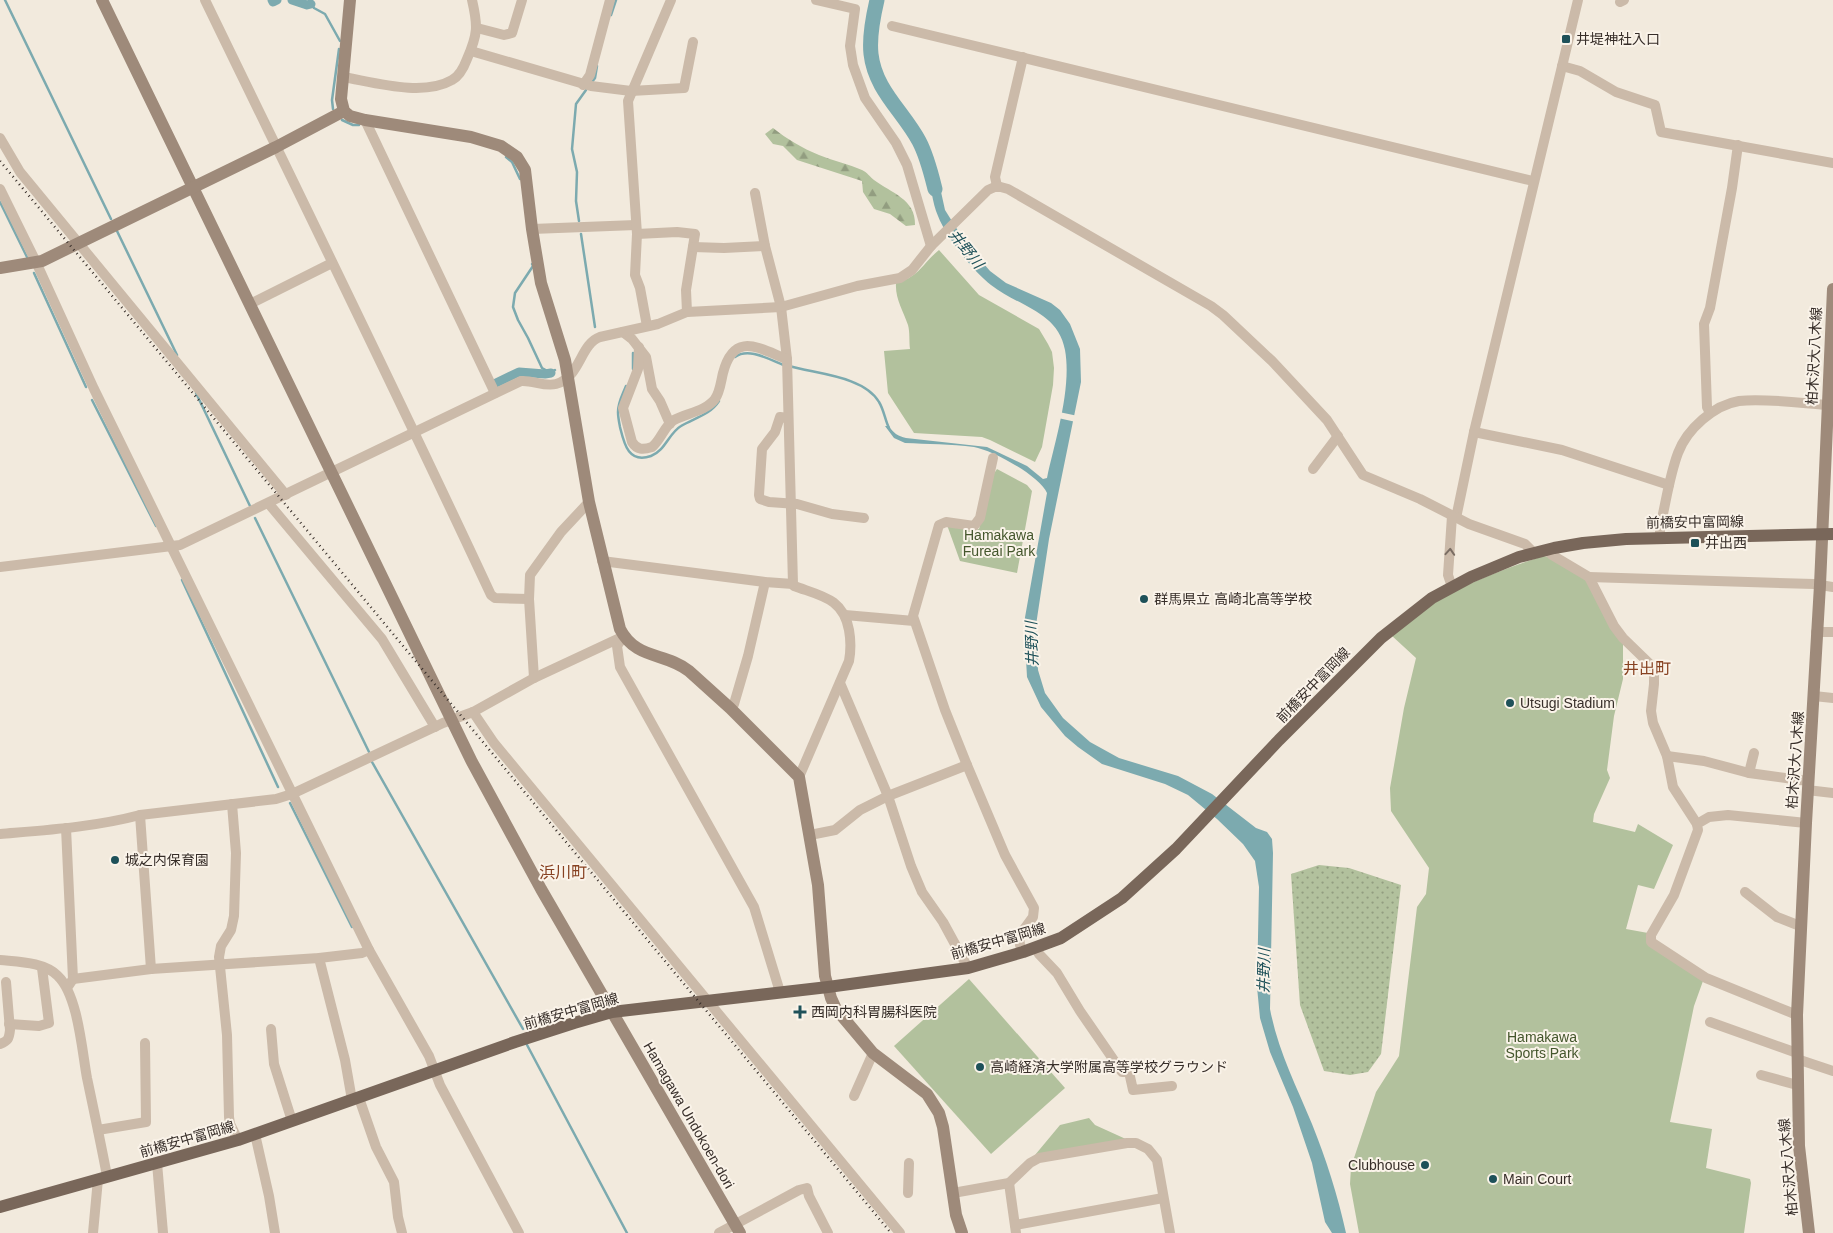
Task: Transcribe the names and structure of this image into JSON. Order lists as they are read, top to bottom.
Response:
{
  "streets": {
    "main road": ["前橋安中富岡線"],
    "street": ["柏木沢大八木線", "Hamagawa Undokoen-dori"]
  },
  "crossings": [
    ["柏木沢大八木線", "前橋安中富岡線"],
    ["前橋安中富岡線", "Hamagawa Undokoen-dori"]
  ],
  "districts": ["井出町", "浜川町"],
  "water": ["井野川"],
  "parks": ["Hamakawa Fureai Park", "Hamakawa Sports Park"],
  "places": {
    "transit": ["井堤神社入口", "井出西"],
    "other": [
      "群馬県立 高崎北高等学校",
      "Utsugi Stadium",
      "城之内保育園",
      "高崎経済大学附属高等学校グラウンド",
      "Clubhouse",
      "Main Court"
    ],
    "health": ["西岡内科胃腸科医院"]
  }
}
